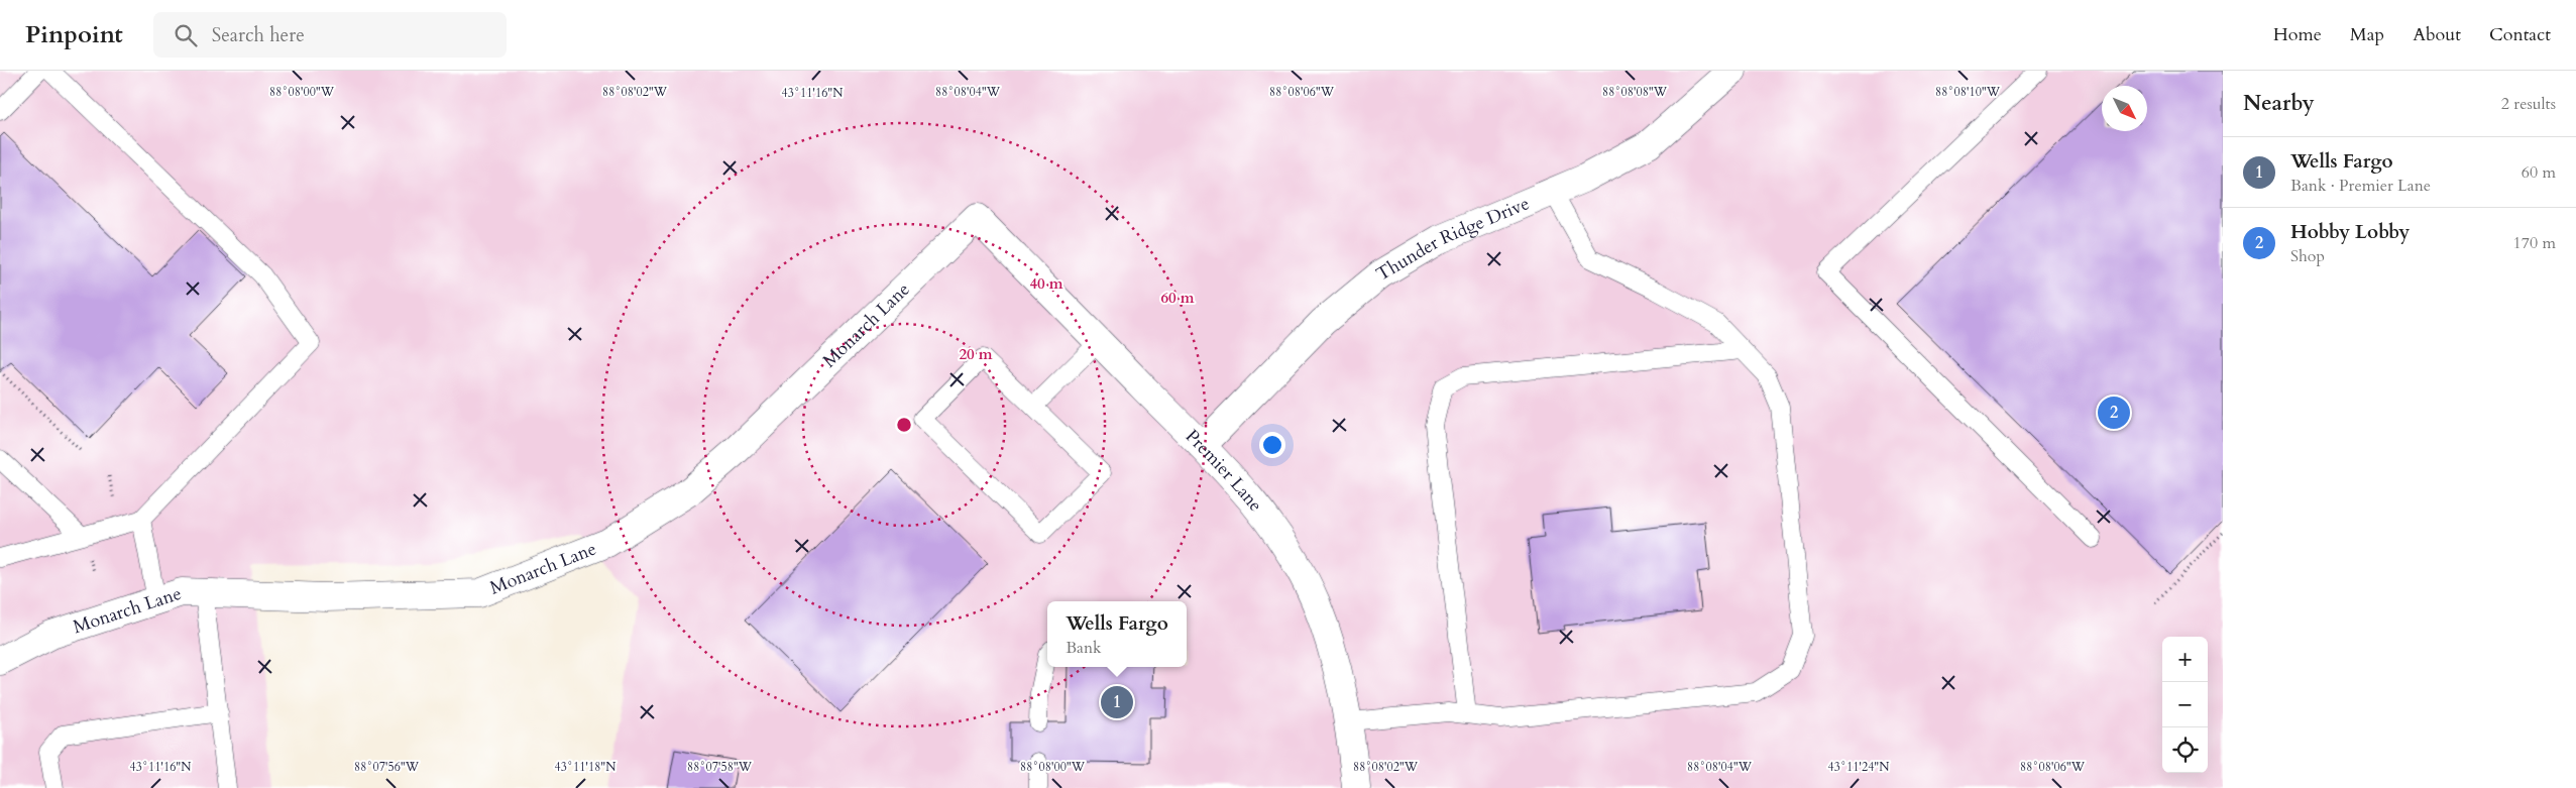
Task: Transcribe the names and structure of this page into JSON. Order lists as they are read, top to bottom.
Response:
{
  "streets": {
    "street": ["Thunder Ridge Drive", "Monarch Lane", "Premier Lane"]
  },
  "crossings": [
    ["Thunder Ridge Drive", "Premier Lane"],
    ["Monarch Lane", "Premier Lane"]
  ],
  "north": "bottom right",
  "page": {
    "header": "Pinpoint",
    "search": "Search here",
    "nav": [
      "Home",
      "Map",
      "About",
      "Contact"
    ],
    "heading": ["Nearby", "2 results"],
    "list": [
      {
        "mark": "1",
        "name": "Wells Fargo",
        "note": "Bank · Premier Lane",
        "value": "60 m"
      },
      {
        "mark": "2",
        "name": "Hobby Lobby",
        "note": "Shop",
        "value": "170 m"
      }
    ],
    "pins": ["2", "1"],
    "popup": ["Wells Fargo", "Bank"],
    "map_buttons": ["+", "−"]
  },
  "coordinates": [
    "88°08'00\"W",
    "88°08'02\"W",
    "88°08'04\"W",
    "88°08'06\"W",
    "88°08'08\"W",
    "88°08'10\"W",
    "43°11'16\"N",
    "43°11'18\"N",
    "43°11'24\"N",
    "88°07'56\"W",
    "88°07'58\"W"
  ],
  "rings": ["40 m", "60 m", "20 m"]
}
